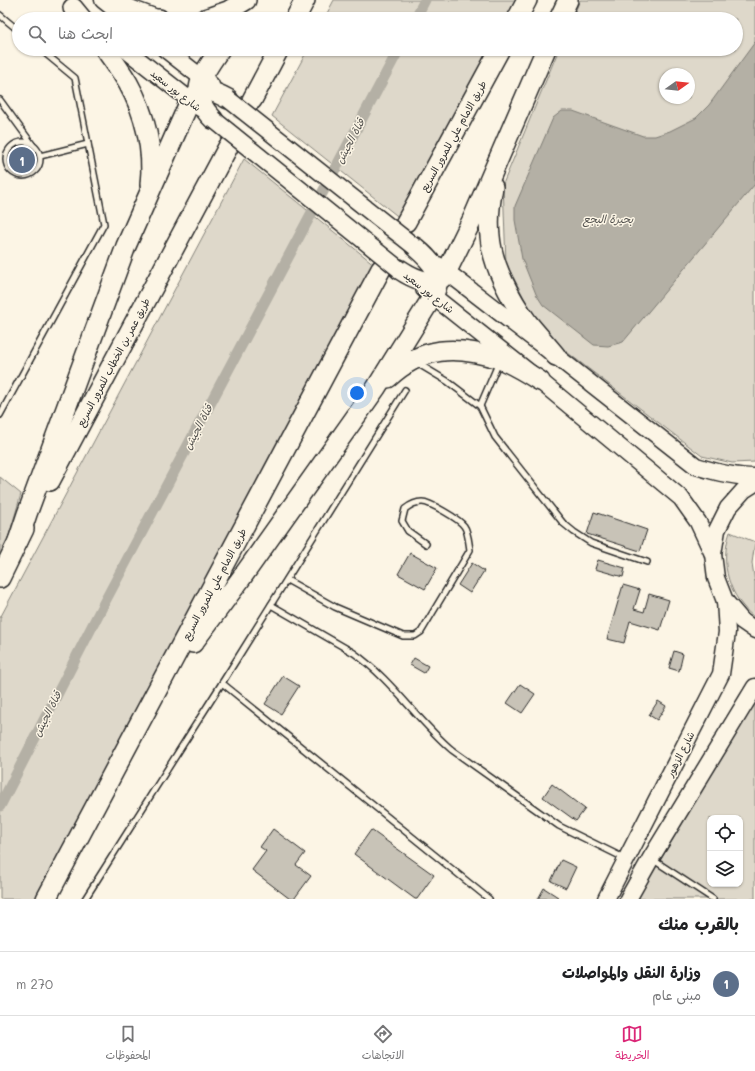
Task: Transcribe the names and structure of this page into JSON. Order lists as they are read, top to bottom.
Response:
{
  "streets": {
    "highway": ["طريق الامام علي للمرور السريع", "طريق عمر بن الخطاب للمرور السريع"],
    "main road": ["شارع بور سعيد", "شارع الزهور"]
  },
  "crossings": [
    ["شارع بور سعيد", "طريق الامام علي للمرور السريع"]
  ],
  "water": ["قناة الجيش", "بحيرة البجع"],
  "north": "right",
  "page": {
    "search": "ابحث هنا",
    "pins": "1",
    "heading": "بالقرب منك",
    "list": [
      {
        "mark": "1",
        "name": "وزارة النقل والمواصلات",
        "note": "مبنى عام",
        "value": "270 m"
      }
    ],
    "nav": ["الخريطة", "الاتجاهات", "المحفوظات"]
  }
}
